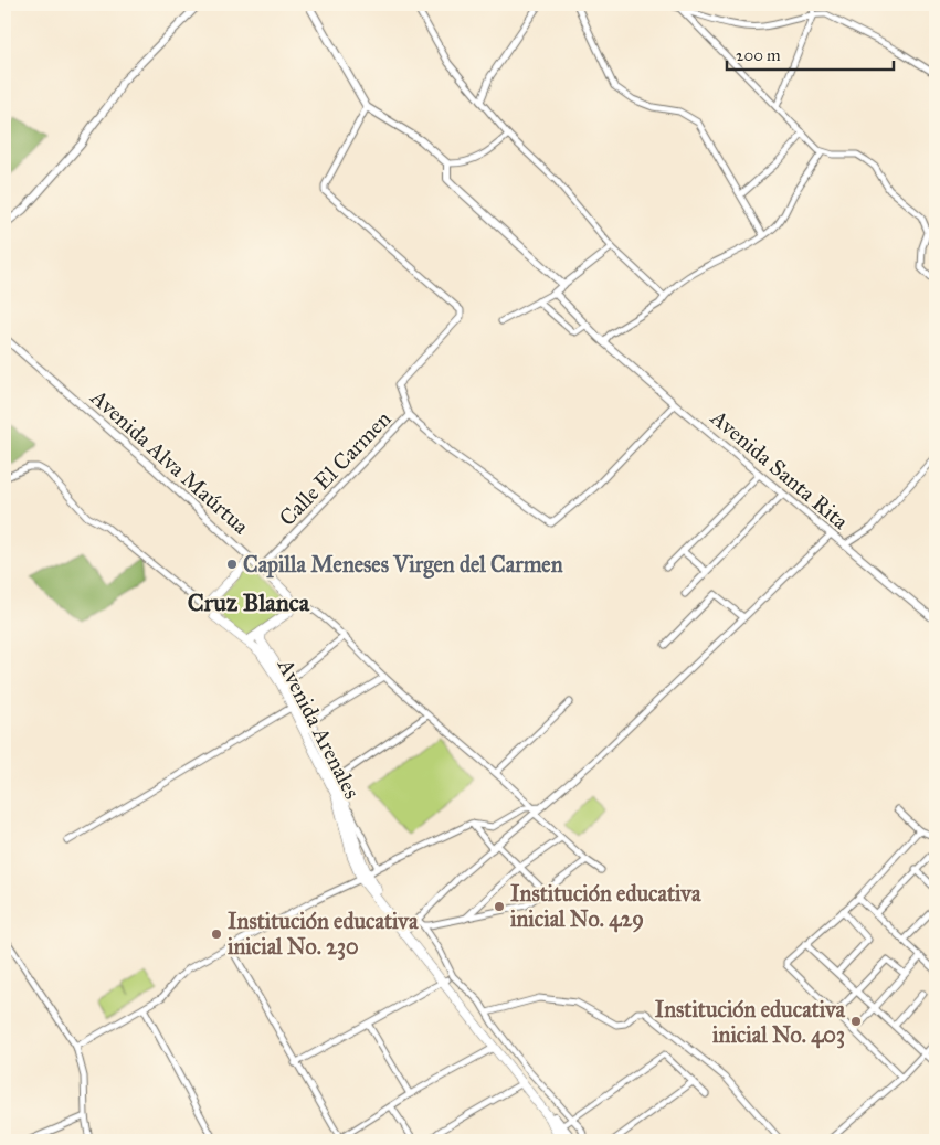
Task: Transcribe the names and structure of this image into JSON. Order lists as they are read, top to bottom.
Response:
{
  "streets": {
    "main road": ["Avenida Alva Maúrtua", "Avenida Arenales"],
    "street": ["Calle El Carmen", "Avenida Santa Rita"]
  },
  "crossings": [
    ["Avenida Alva Maúrtua", "Calle El Carmen"]
  ],
  "districts": ["Cruz Blanca"],
  "places": [
    "Capilla Meneses Virgen del Carmen",
    "Institución educativa inicial No. 429",
    "Institución educativa inicial No. 230",
    "Institución educativa inicial No. 403"
  ],
  "scale_bar": "200 m"
}
